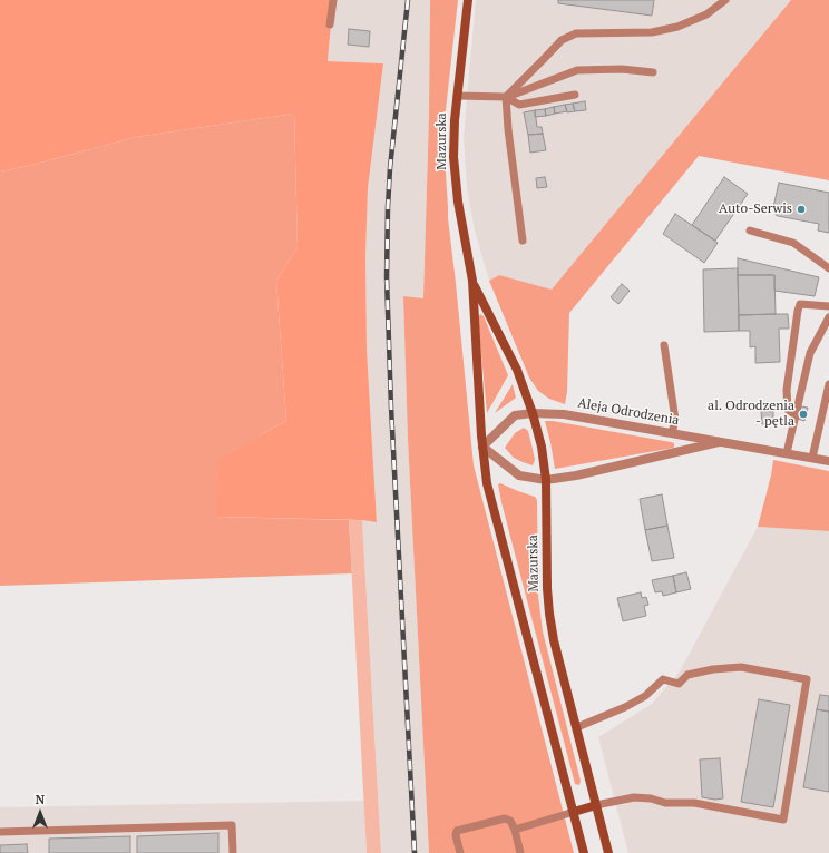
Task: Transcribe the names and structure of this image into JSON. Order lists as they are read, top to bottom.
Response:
{
  "streets": {
    "main road": ["Mazurska"],
    "street": ["Aleja Odrodzenia"]
  },
  "crossings": [
    ["Mazurska", "Aleja Odrodzenia"]
  ],
  "places": ["Auto-Serwis", "al. Odrodzenia - pętla"],
  "north": "top"
}
